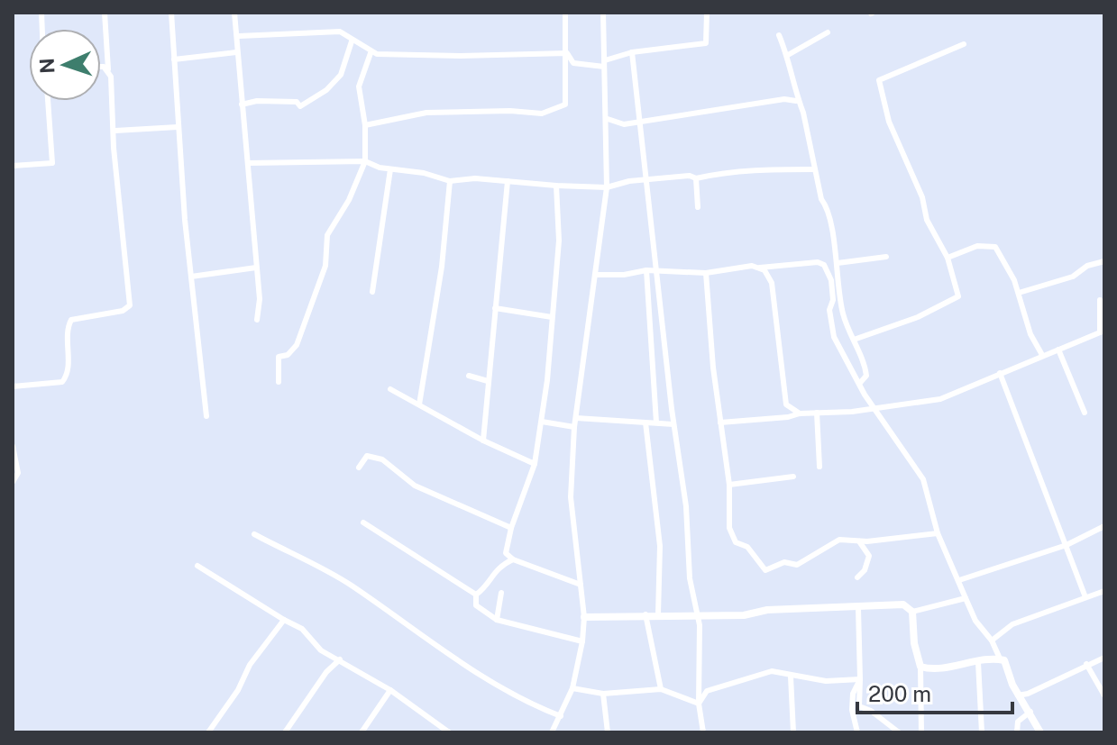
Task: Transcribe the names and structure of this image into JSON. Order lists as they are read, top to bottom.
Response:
{
  "scale_bar": "200 m",
  "north": "left"
}
